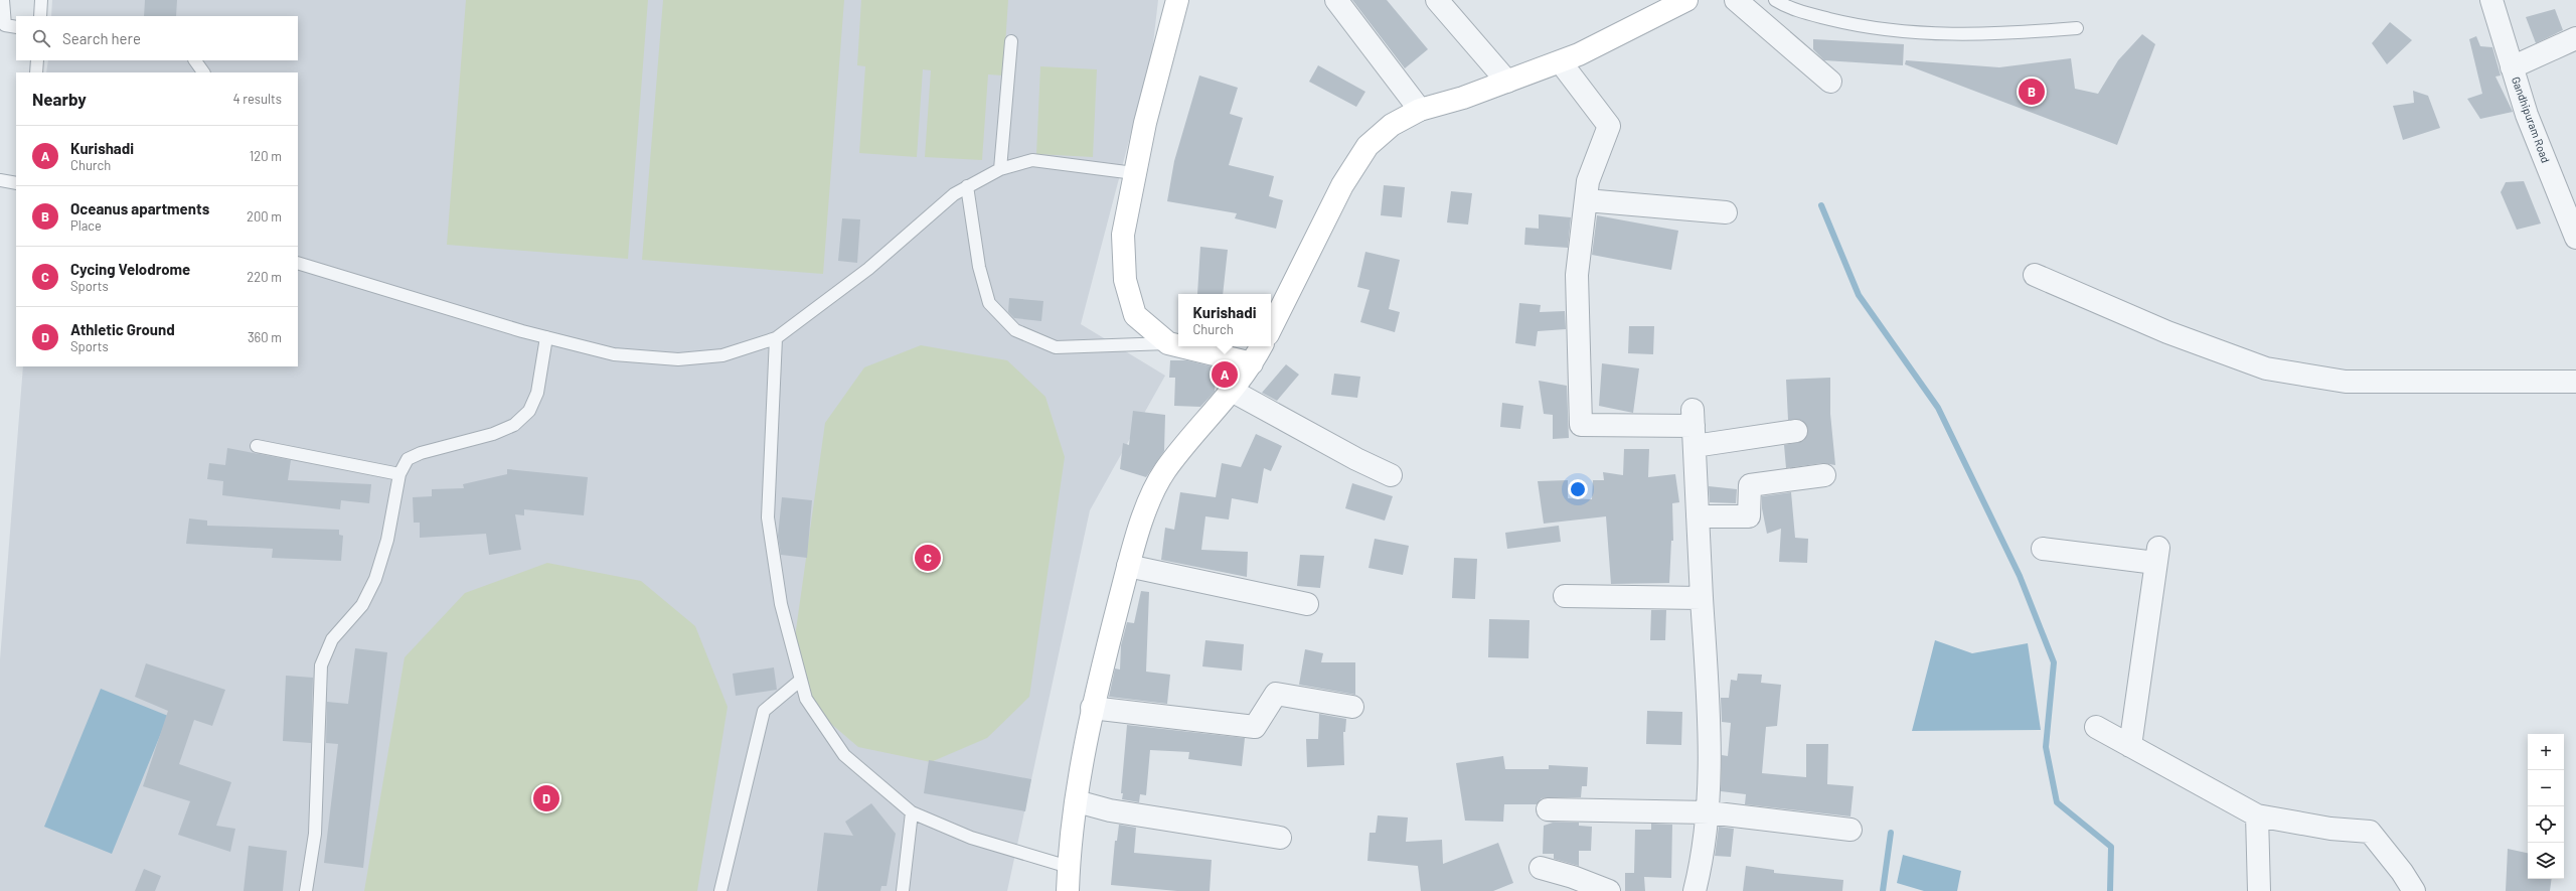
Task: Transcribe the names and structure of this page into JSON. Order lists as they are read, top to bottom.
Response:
{
  "streets": {
    "street": ["Gandhipuram Road"]
  },
  "page": {
    "search": "Search here",
    "heading": ["Nearby", "4 results"],
    "pins": [
      "B",
      "A",
      "C",
      "D"
    ],
    "list": [
      {
        "mark": "A",
        "name": "Kurishadi",
        "note": "Church",
        "value": "120 m"
      },
      {
        "mark": "B",
        "name": "Oceanus apartments",
        "note": "Place",
        "value": "200 m"
      },
      {
        "mark": "C",
        "name": "Cycing Velodrome",
        "note": "Sports",
        "value": "220 m"
      },
      {
        "mark": "D",
        "name": "Athletic Ground",
        "note": "Sports",
        "value": "360 m"
      }
    ],
    "popup": ["Kurishadi", "Church"],
    "map_buttons": ["+", "−"]
  }
}
